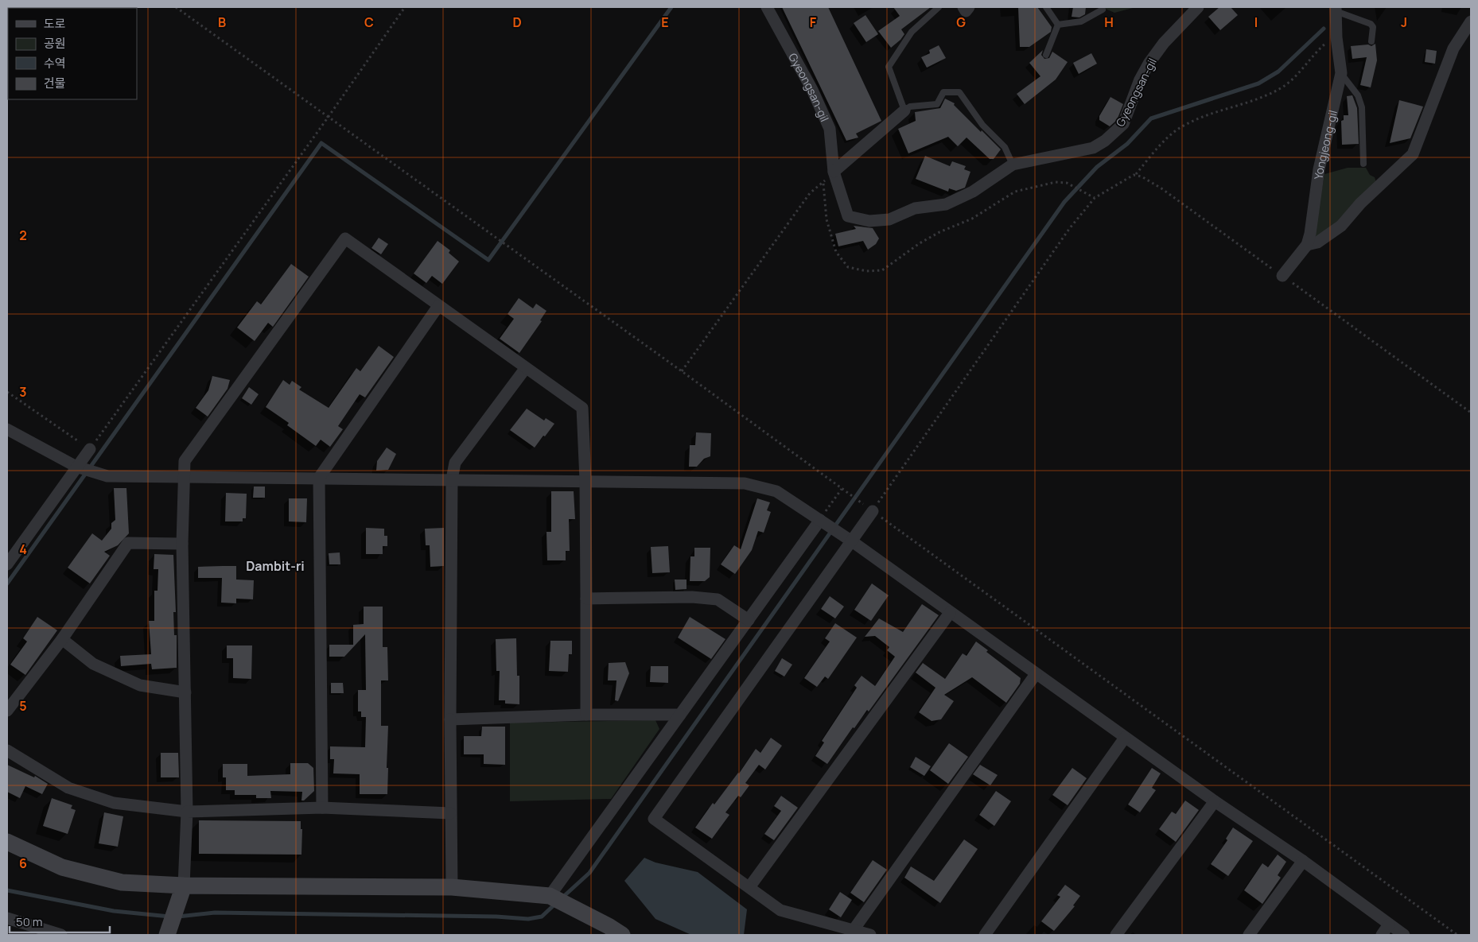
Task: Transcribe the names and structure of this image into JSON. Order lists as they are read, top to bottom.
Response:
{
  "streets": {
    "street": ["Gyeongsan-gil", "Yongjeong-gil"]
  },
  "districts": ["Dambit-ri"],
  "legend": [
    "도로",
    "공원",
    "수역",
    "건물"
  ],
  "scale_bar": "50 m",
  "grid": {
    "columns": [
      "B",
      "C",
      "D",
      "E",
      "F",
      "G",
      "H",
      "I",
      "J"
    ],
    "rows": [
      "2",
      "3",
      "4",
      "5",
      "6"
    ]
  }
}
